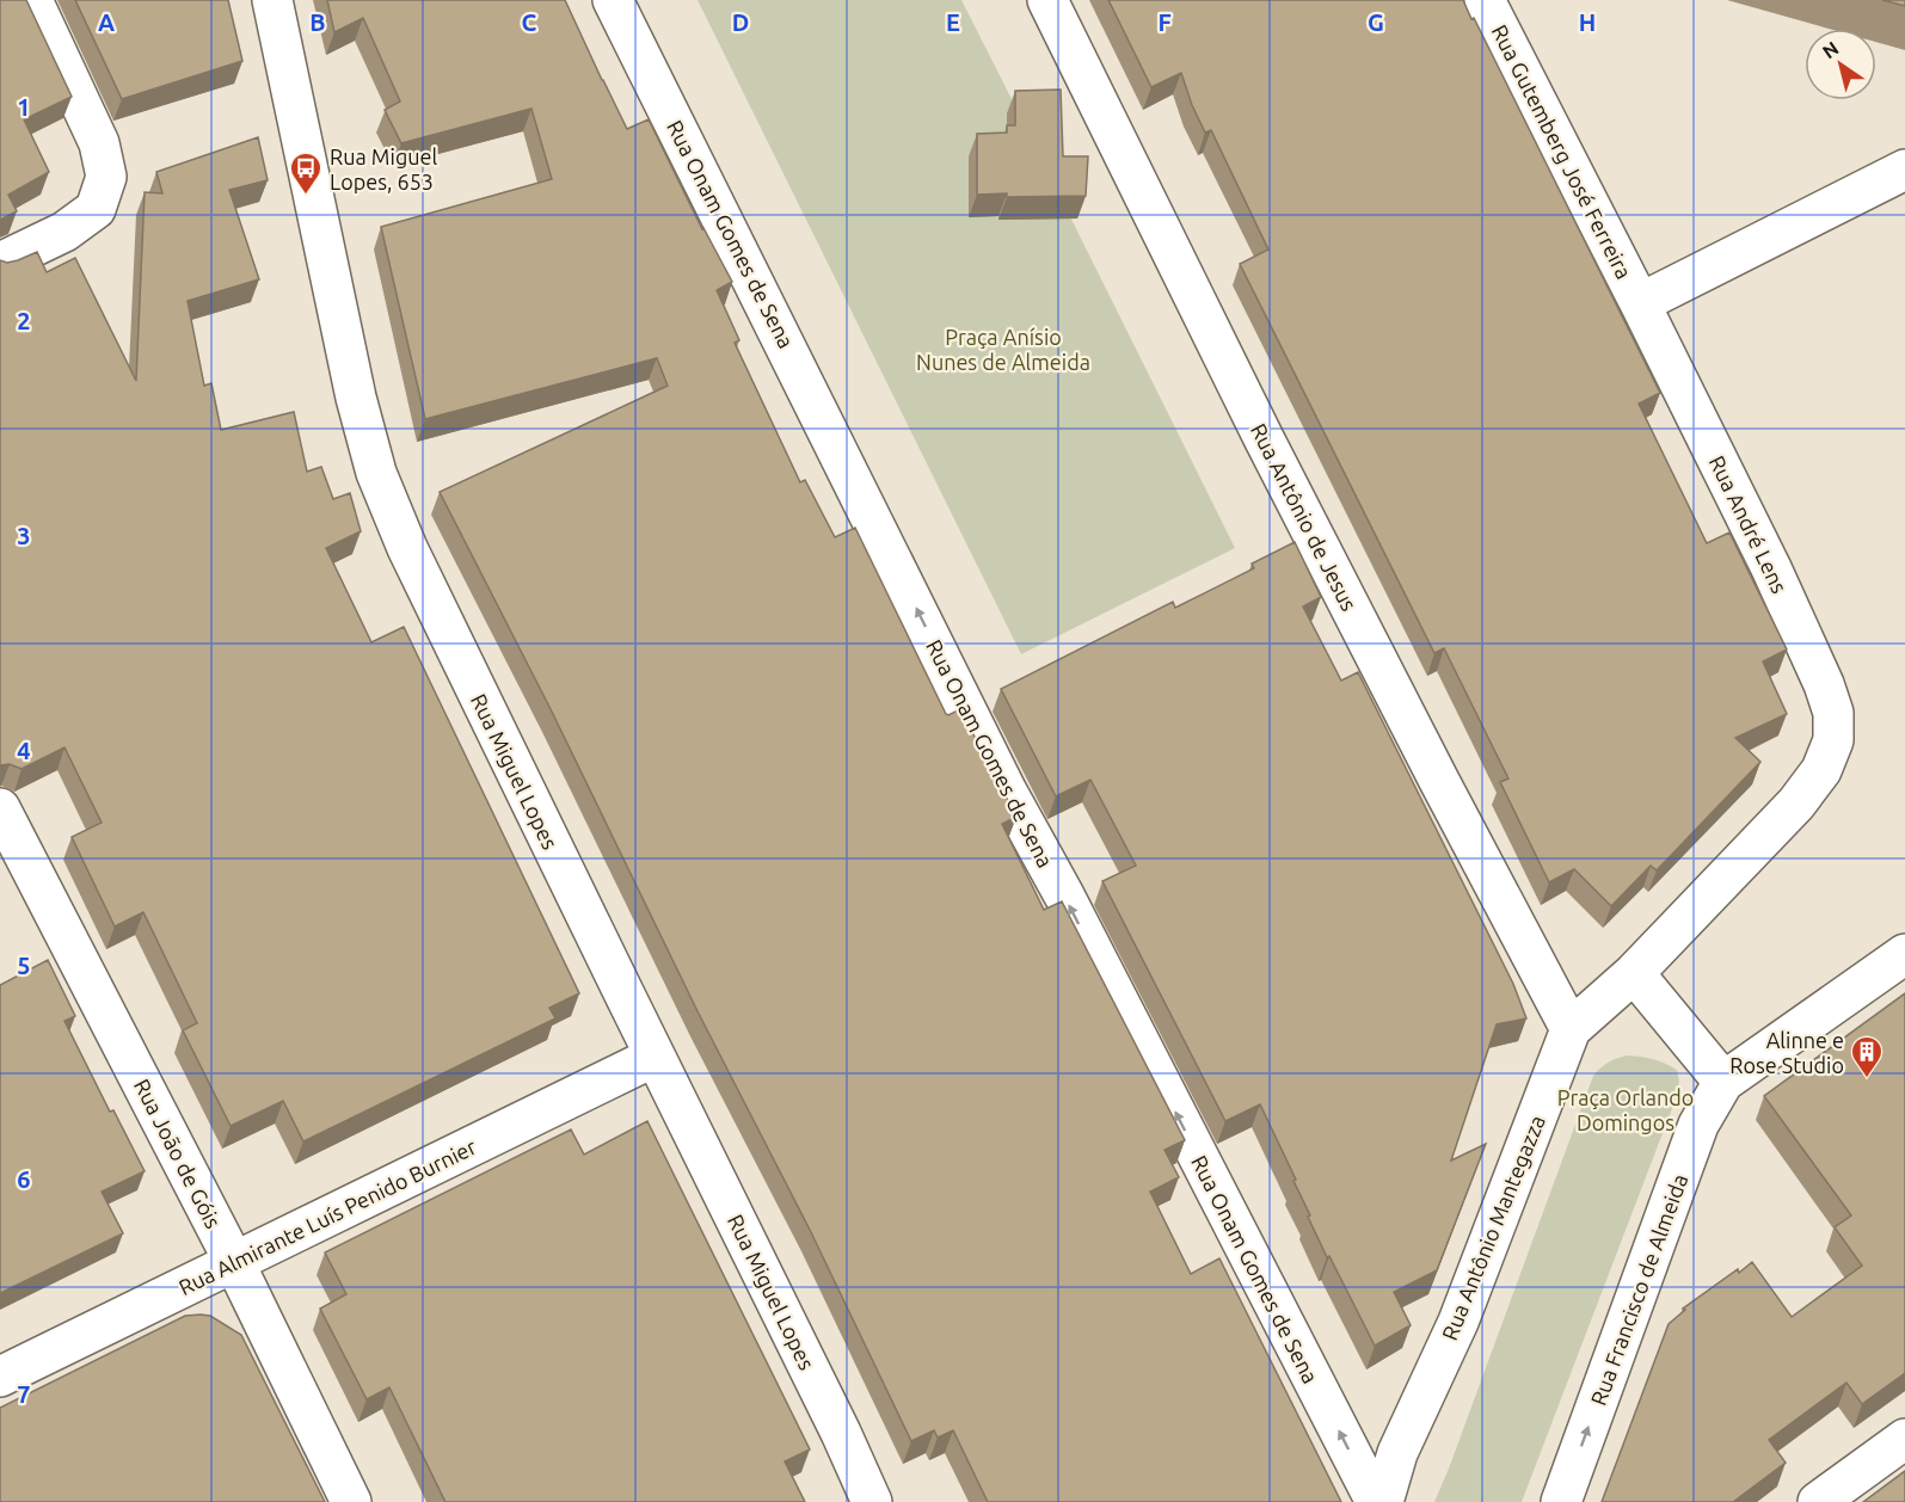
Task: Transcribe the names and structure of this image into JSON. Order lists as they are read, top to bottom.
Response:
{
  "streets": {
    "street": [
      "Rua Gutemberg José Ferreira",
      "Rua Onam Gomes de Sena",
      "Rua Antônio de Jesus",
      "Rua André Lens",
      "Rua Miguel Lopes",
      "Rua João de Góis",
      "Rua Almirante Luís Penido Burnier",
      "Rua Antônio Mantegazza",
      "Rua Francisco de Almeida"
    ]
  },
  "crossings": [
    ["Rua Gutemberg José Ferreira", "Rua André Lens"],
    ["Rua Antônio de Jesus", "Rua Antônio Mantegazza"],
    ["Rua André Lens", "Rua Antônio Mantegazza"],
    ["Rua Miguel Lopes", "Rua Almirante Luís Penido Burnier"],
    ["Rua João de Góis", "Rua Almirante Luís Penido Burnier"]
  ],
  "one_way": ["Rua Onam Gomes de Sena", "Rua Francisco de Almeida"],
  "parks": ["Praça Anísio Nunes de Almeida", "Praça Orlando Domingos"],
  "places": {
    "bus stop": ["Rua Miguel Lopes, 653"],
    "building": ["Alinne e Rose Studio"]
  },
  "north": "top left",
  "grid": {
    "columns": [
      "A",
      "B",
      "C",
      "D",
      "E",
      "F",
      "G",
      "H"
    ],
    "rows": [
      "1",
      "2",
      "3",
      "4",
      "5",
      "6",
      "7"
    ]
  }
}
